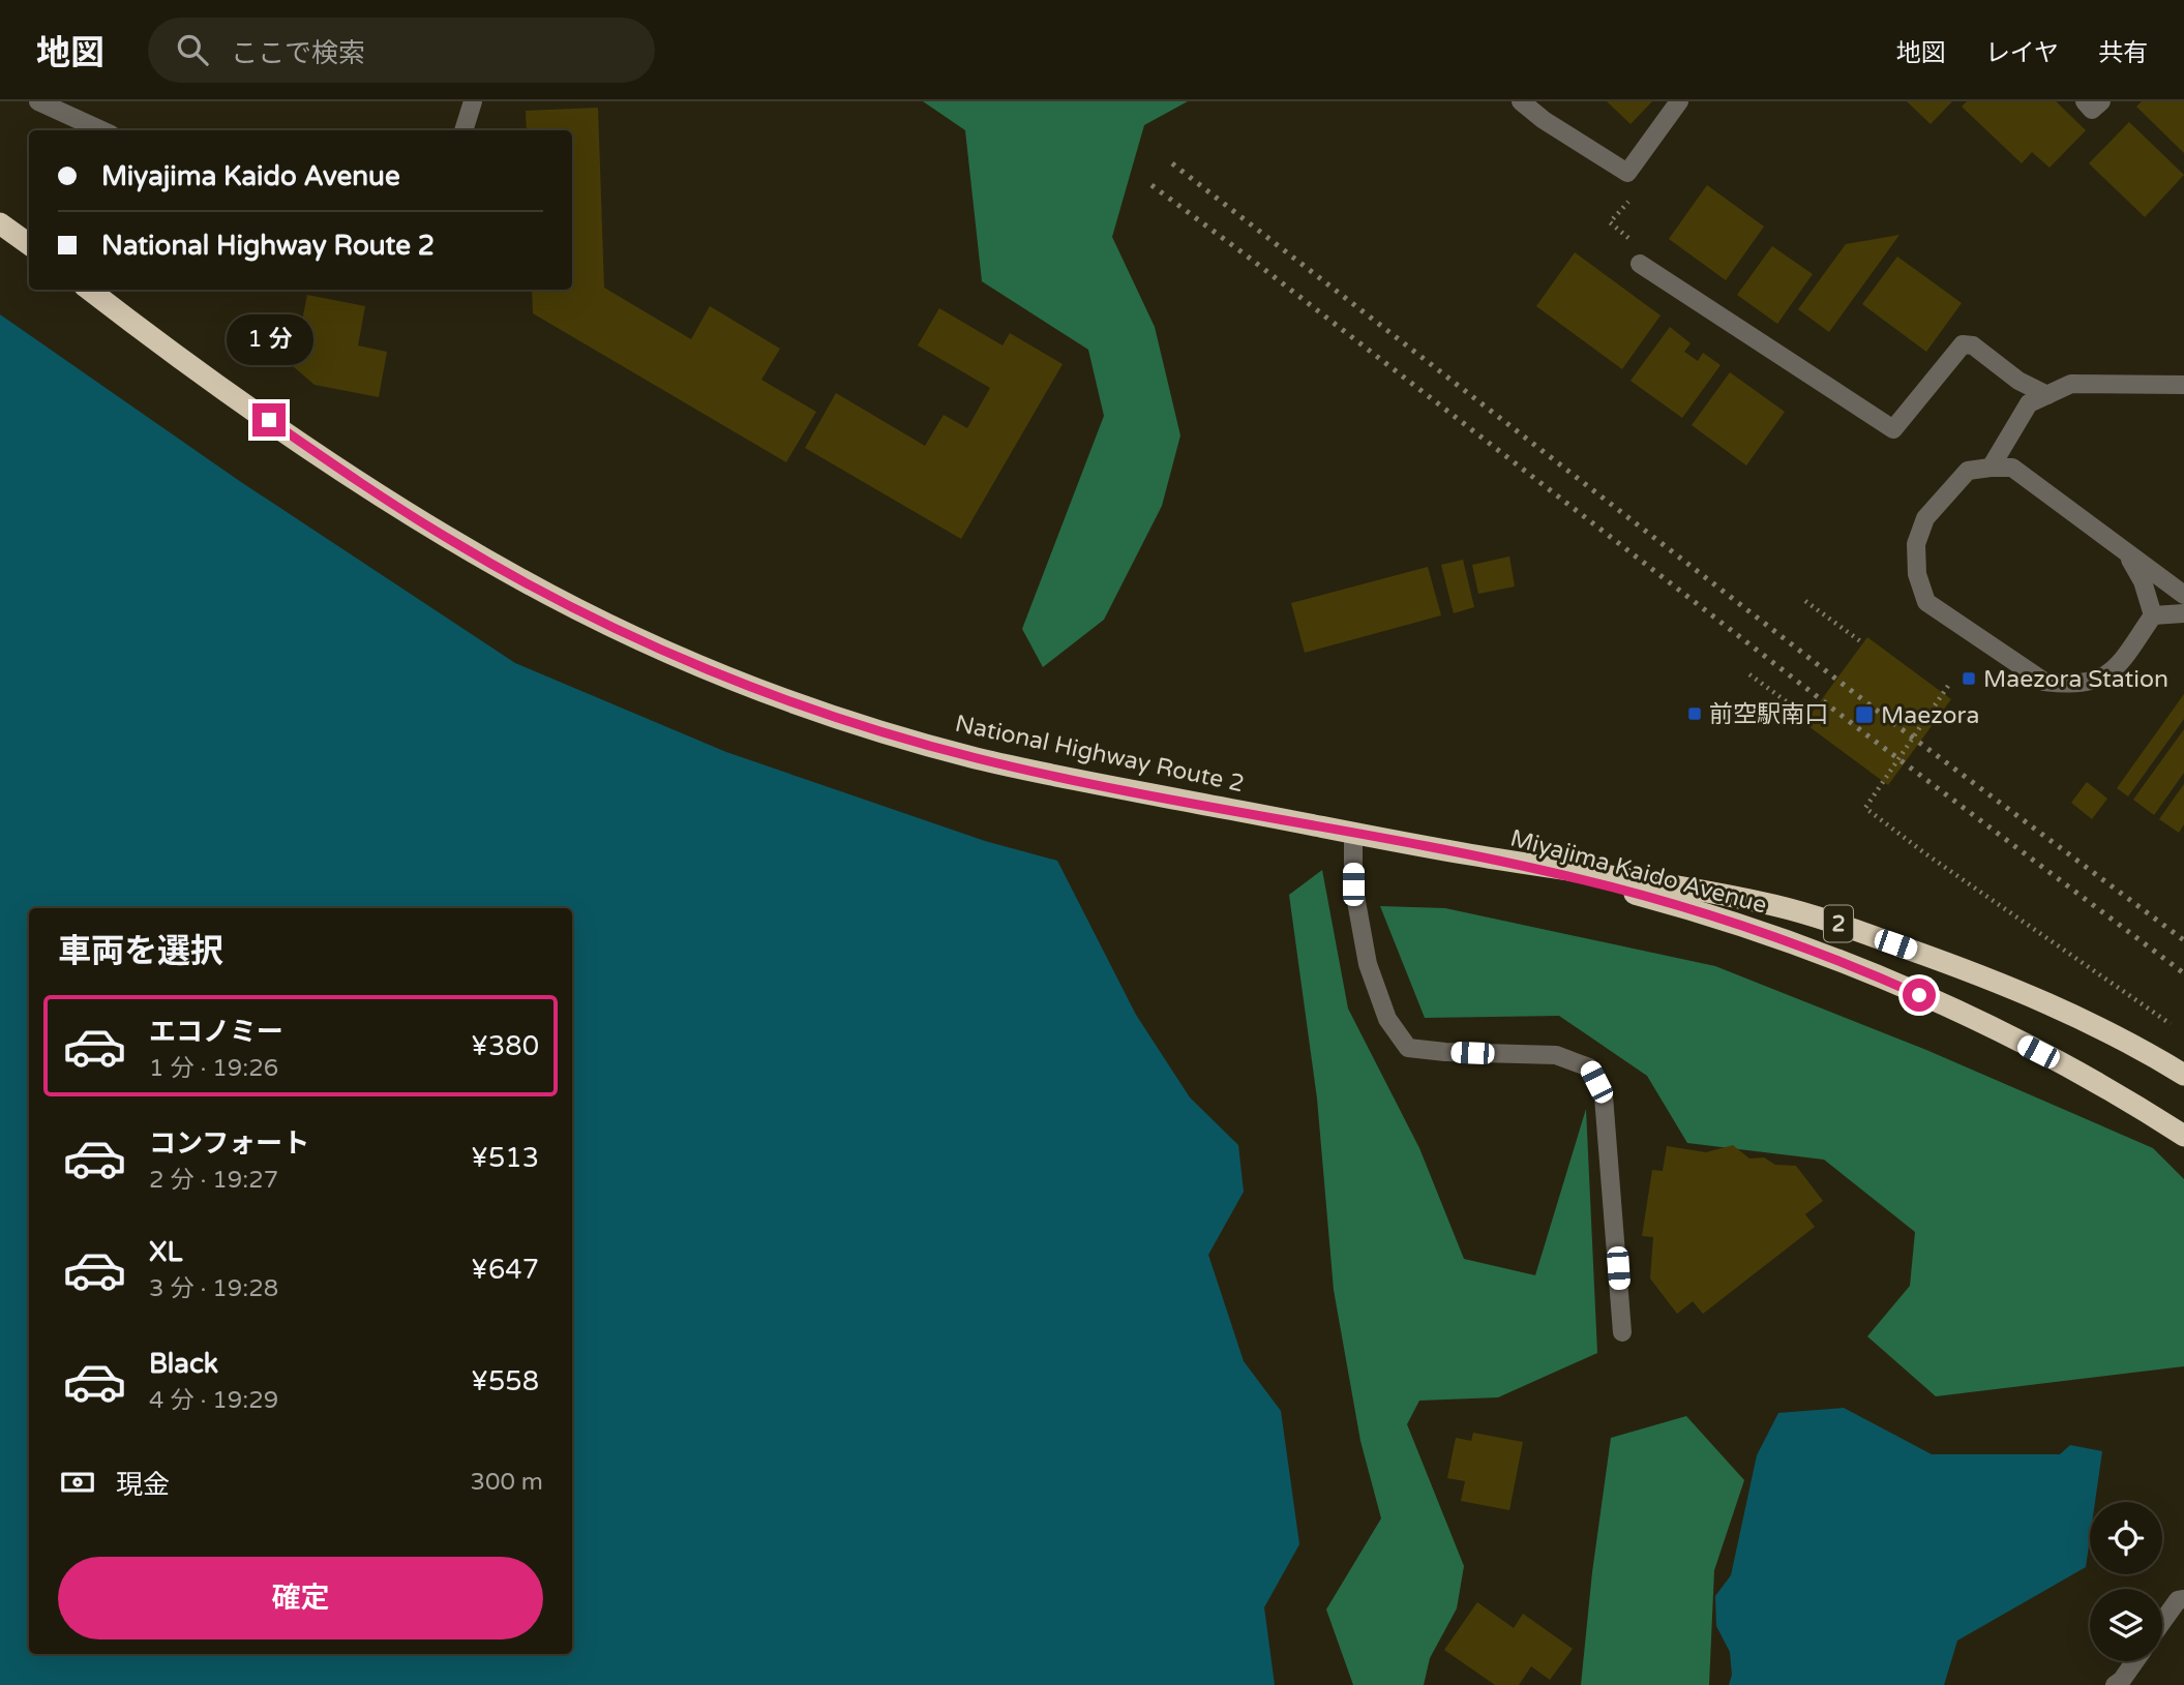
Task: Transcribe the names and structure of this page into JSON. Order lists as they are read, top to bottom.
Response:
{
  "streets": {
    "highway": ["National Highway Route 2", "Miyajima Kaido Avenue", "2"]
  },
  "crossings": [
    ["National Highway Route 2", "Miyajima Kaido Avenue"]
  ],
  "places": {
    "transit": ["Maezora Station", "前空駅南口", "Maezora"]
  },
  "page": {
    "header": "地図",
    "search": "ここで検索",
    "nav": ["地図", "レイヤ", "共有"],
    "banner": ["Miyajima Kaido Avenue", "National Highway Route 2"],
    "bubble": "1 分",
    "heading": "車両を選択",
    "list": [
      {
        "name": "エコノミー",
        "note": "1 分 · 19:26",
        "value": "¥380"
      },
      {
        "name": "コンフォート",
        "note": "2 分 · 19:27",
        "value": "¥513"
      },
      {
        "name": "XL",
        "note": "3 分 · 19:28",
        "value": "¥647"
      },
      {
        "name": "Black",
        "note": "4 分 · 19:29",
        "value": "¥558"
      }
    ],
    "pay": ["現金", "300 m"],
    "buttons": "確定"
  }
}
